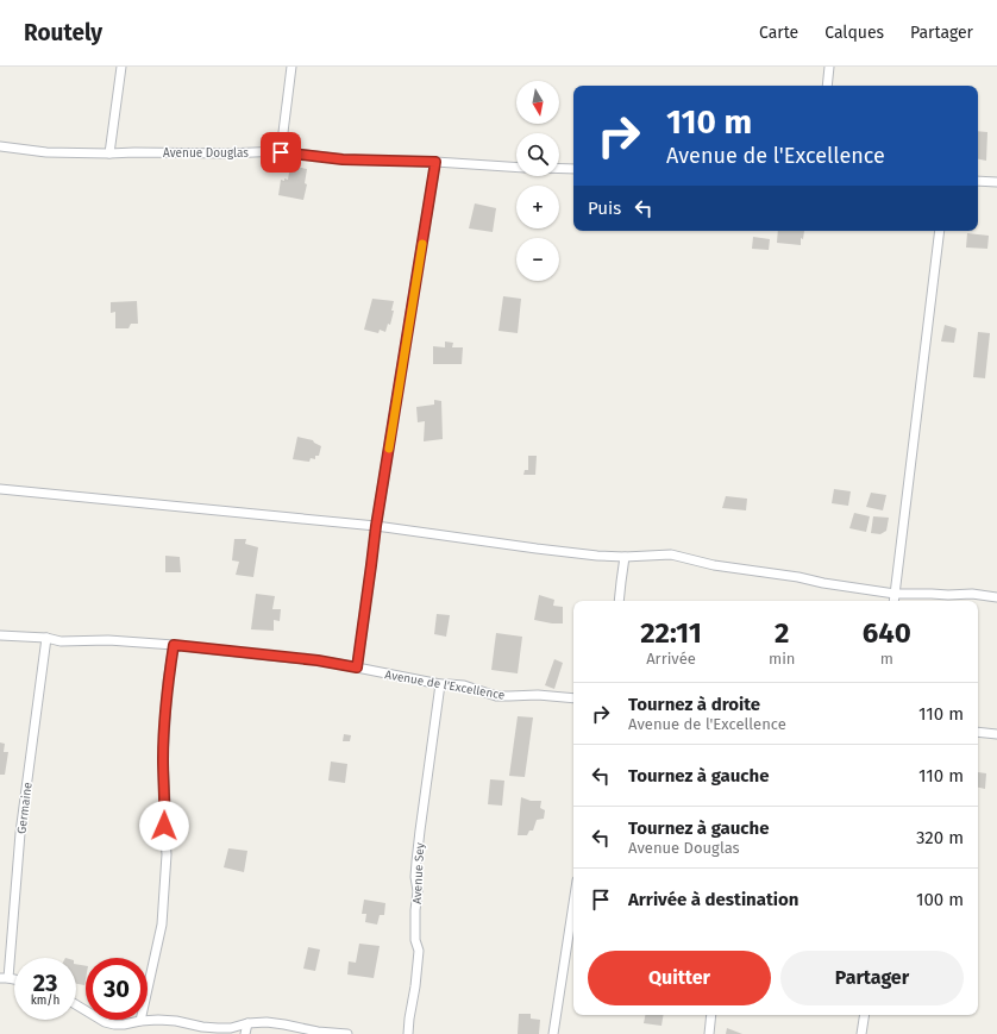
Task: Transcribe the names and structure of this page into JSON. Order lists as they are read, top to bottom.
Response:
{
  "streets": {
    "street": [
      "Avenue Douglas",
      "Avenue de l'Excellence",
      "Germaine",
      "Avenue Sey"
    ]
  },
  "crossings": [
    ["Avenue de l'Excellence", "Germaine"],
    ["Avenue de l'Excellence", "Avenue Sey"]
  ],
  "north": "bottom",
  "page": {
    "header": "Routely",
    "nav": ["Carte", "Calques", "Partager"],
    "map_buttons": ["+", "−"],
    "turn": ["110 m", "Avenue de l'Excellence"],
    "then": "Puis",
    "eta": [
      "22:11",
      "Arrivée",
      "2",
      "min",
      "640",
      "m"
    ],
    "list": [
      {
        "name": "Tournez à droite",
        "note": "Avenue de l'Excellence",
        "value": "110 m"
      },
      {
        "name": "Tournez à gauche",
        "value": "110 m"
      },
      {
        "name": "Tournez à gauche",
        "note": "Avenue Douglas",
        "value": "320 m"
      },
      {
        "name": "Arrivée à destination",
        "value": "100 m"
      }
    ],
    "buttons": ["Quitter", "Partager"],
    "speed": "23 km/h",
    "limit": "30"
  }
}
